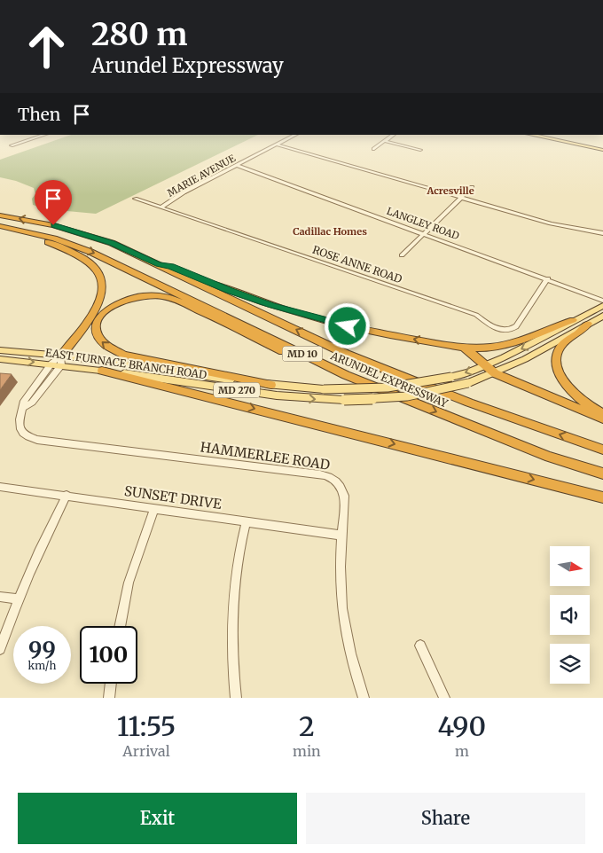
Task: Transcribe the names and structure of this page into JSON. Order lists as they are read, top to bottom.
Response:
{
  "streets": {
    "highway": ["MD 10", "ARUNDEL EXPRESSWAY"],
    "main road": ["EAST FURNACE BRANCH ROAD", "MD 270"],
    "street": [
      "MARIE AVENUE",
      "LANGLEY ROAD",
      "ROSE ANNE ROAD",
      "HAMMERLEE ROAD",
      "SUNSET DRIVE"
    ]
  },
  "crossings": [
    ["MARIE AVENUE", "LANGLEY ROAD"],
    ["MARIE AVENUE", "ROSE ANNE ROAD"],
    ["LANGLEY ROAD", "ROSE ANNE ROAD"],
    ["EAST FURNACE BRANCH ROAD", "HAMMERLEE ROAD"],
    ["HAMMERLEE ROAD", "SUNSET DRIVE"]
  ],
  "districts": ["Acresville", "Cadillac Homes"],
  "north": "right",
  "page": {
    "turn": ["280 m", "Arundel Expressway"],
    "then": "Then",
    "speed": "99 km/h",
    "limit": "100",
    "eta": [
      "11:55",
      "Arrival",
      "2",
      "min",
      "490",
      "m"
    ],
    "buttons": ["Exit", "Share"]
  }
}
